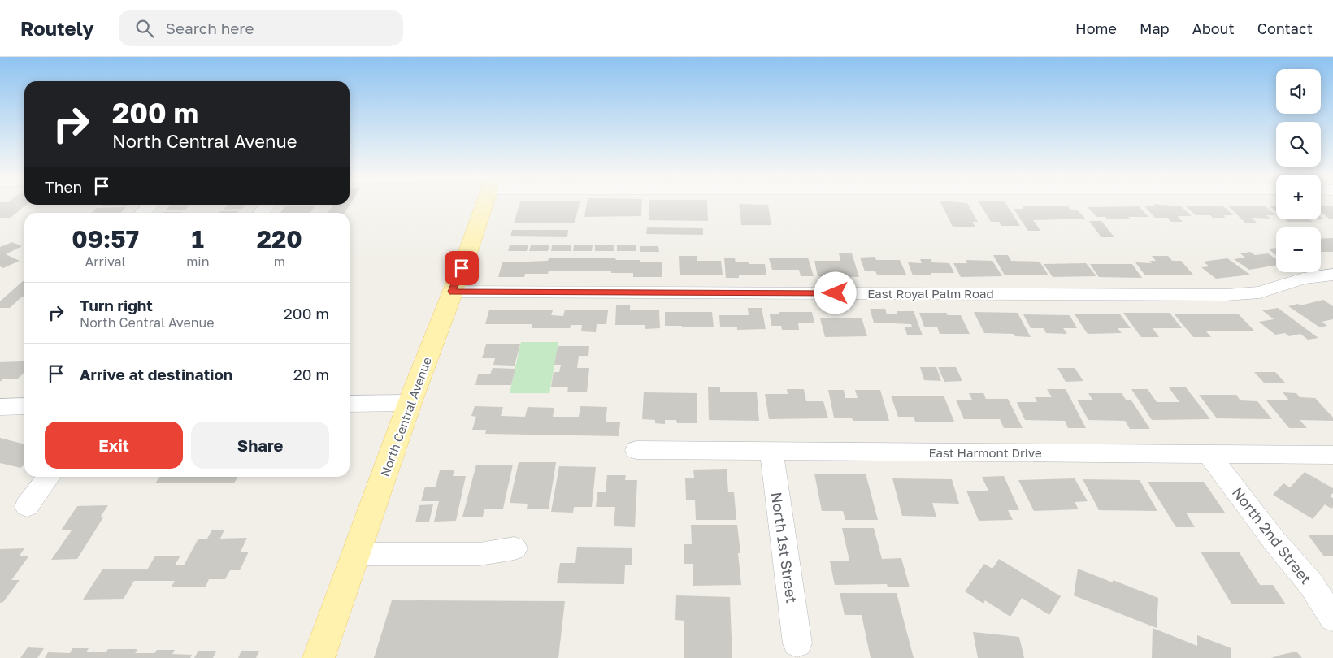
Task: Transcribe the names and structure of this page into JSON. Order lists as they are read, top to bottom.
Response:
{
  "streets": {
    "main road": ["North Central Avenue"],
    "street": [
      "East Royal Palm Road",
      "East Harmont Drive",
      "North 2nd Street",
      "North 1st Street"
    ]
  },
  "crossings": [
    ["East Royal Palm Road", "North Central Avenue"],
    ["East Harmont Drive", "North 2nd Street"],
    ["East Harmont Drive", "North 1st Street"]
  ],
  "page": {
    "header": "Routely",
    "search": "Search here",
    "nav": [
      "Home",
      "Map",
      "About",
      "Contact"
    ],
    "map_buttons": ["+", "−"],
    "turn": ["200 m", "North Central Avenue"],
    "then": "Then",
    "eta": [
      "09:57",
      "Arrival",
      "1",
      "min",
      "220",
      "m"
    ],
    "list": [
      {
        "name": "Turn right",
        "note": "North Central Avenue",
        "value": "200 m"
      },
      {
        "name": "Arrive at destination",
        "value": "20 m"
      }
    ],
    "buttons": ["Exit", "Share"]
  }
}
